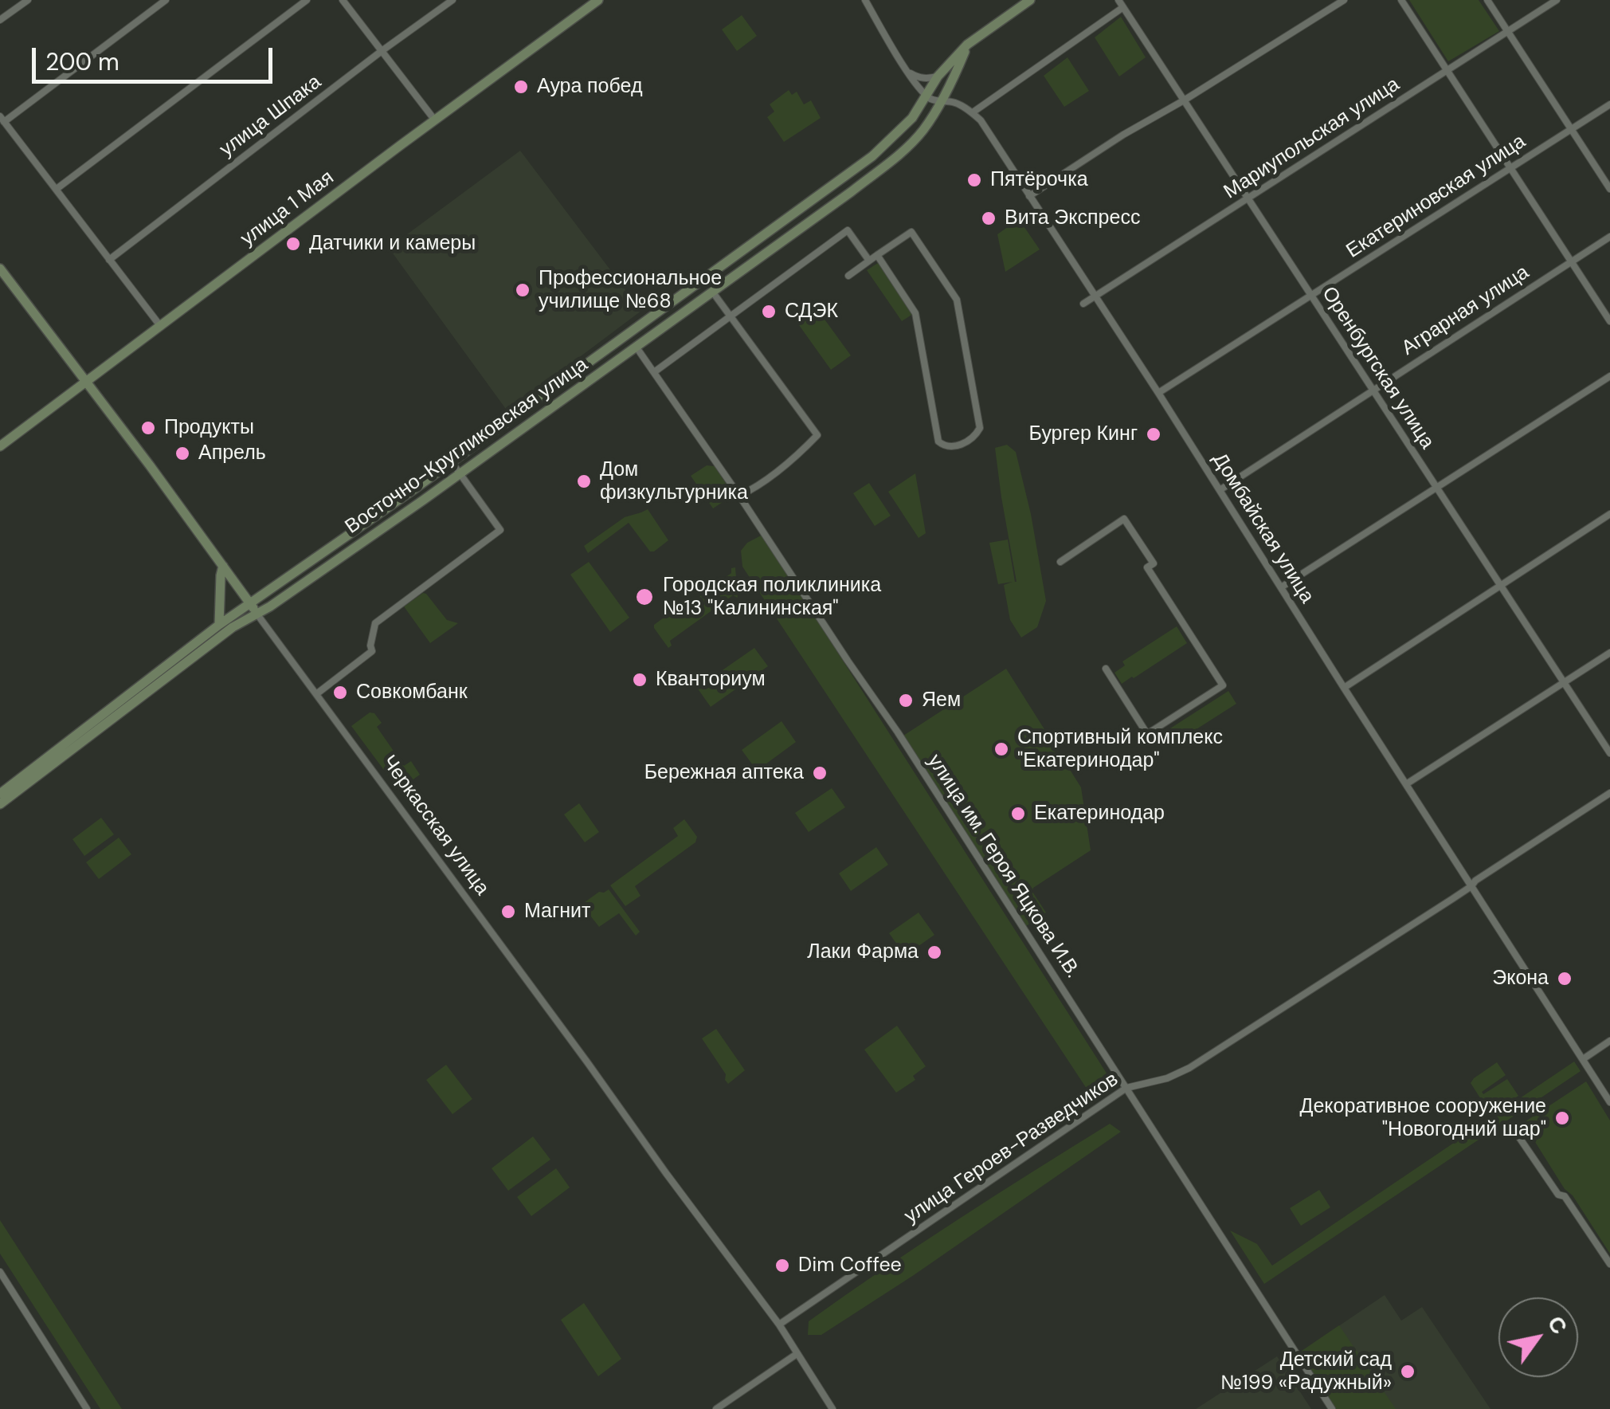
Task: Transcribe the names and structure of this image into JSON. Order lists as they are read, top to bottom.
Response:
{
  "streets": {
    "street": [
      "улица Шпака",
      "Мариупольская улица",
      "Екатериновская улица",
      "улица 1 Мая",
      "Аграрная улица",
      "Оренбургская улица",
      "Восточно-Кругликовская улица",
      "Домбайская улица",
      "Черкасская улица",
      "улица им. Героя Яцкова И.В.",
      "улица Героев-Разведчиков"
    ]
  },
  "crossings": [
    ["Мариупольская улица", "Оренбургская улица"],
    ["Мариупольская улица", "Домбайская улица"],
    ["Екатериновская улица", "Оренбургская улица"],
    ["Екатериновская улица", "Домбайская улица"],
    ["улица 1 Мая", "Черкасская улица"],
    ["Аграрная улица", "Оренбургская улица"],
    ["Аграрная улица", "Домбайская улица"],
    ["Восточно-Кругликовская улица", "Черкасская улица"],
    ["Восточно-Кругликовская улица", "улица им. Героя Яцкова И.В."],
    ["Домбайская улица", "улица Героев-Разведчиков"],
    ["Черкасская улица", "улица Героев-Разведчиков"],
    ["улица им. Героя Яцкова И.В.", "улица Героев-Разведчиков"]
  ],
  "places": [
    "Аура побед",
    "Пятёрочка",
    "Вита Экспресс",
    "Датчики и камеры",
    "Профессиональное училище №68",
    "СДЭК",
    "Продукты",
    "Бургер Кинг",
    "Апрель",
    "Дом физкультурника",
    "Городская поликлиника №13 \"Калининская\"",
    "Кванториум",
    "Совкомбанк",
    "Яем",
    "Спортивный комплекс \"Екатеринодар\"",
    "Бережная аптека",
    "Екатеринодар",
    "Магнит",
    "Лаки Фарма",
    "Экона",
    "Декоративное сооружение \"Новогодний шар\"",
    "Dim Coffee",
    "Детский сад №199 «Радужный»"
  ],
  "scale_bar": "200 m",
  "north": "top right"
}
